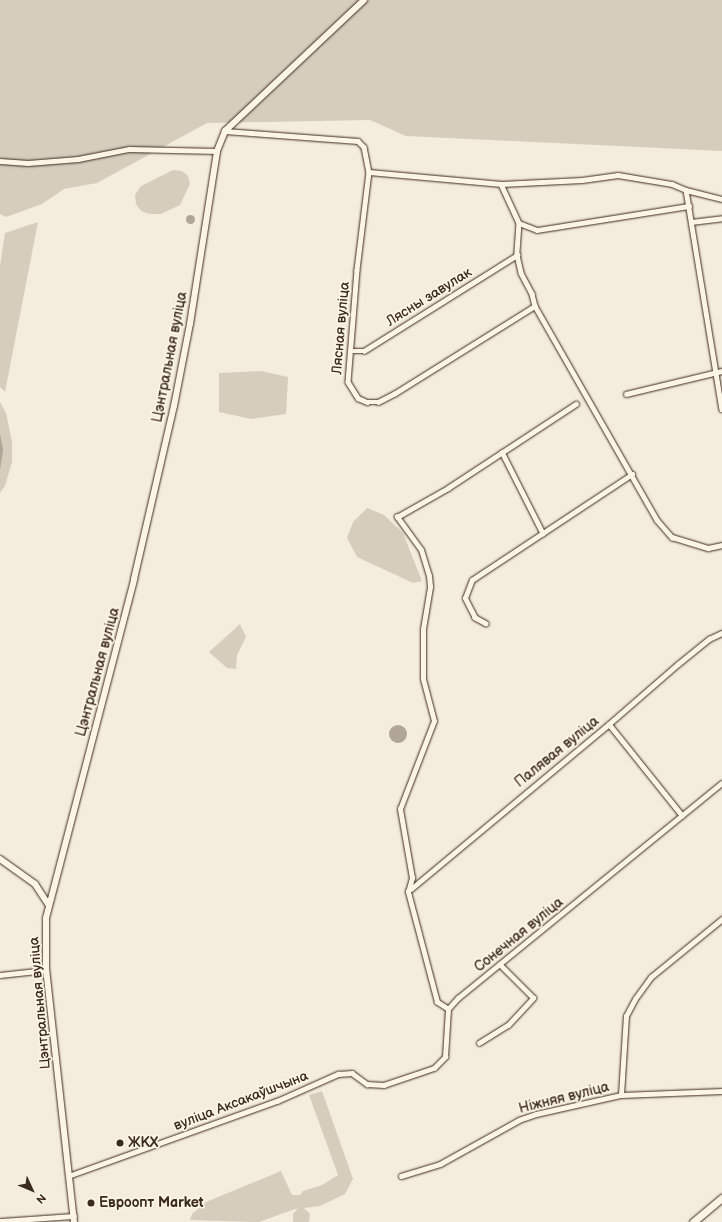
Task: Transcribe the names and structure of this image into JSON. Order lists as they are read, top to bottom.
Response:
{
  "streets": {
    "street": [
      "Лясны завулак",
      "Лясная вуліца",
      "Цэнтральная вуліца",
      "Палявая вуліца",
      "Сонечная вуліца",
      "Ніжняя вуліца",
      "вуліца Аксакаўшчына"
    ]
  },
  "crossings": [
    ["Лясны завулак", "Лясная вуліца"],
    ["Лясная вуліца", "Цэнтральная вуліца"],
    ["Цэнтральная вуліца", "вуліца Аксакаўшчына"],
    ["Сонечная вуліца", "вуліца Аксакаўшчына"]
  ],
  "places": ["ЖКХ", "Евроопт Market"],
  "north": "bottom right"
}
